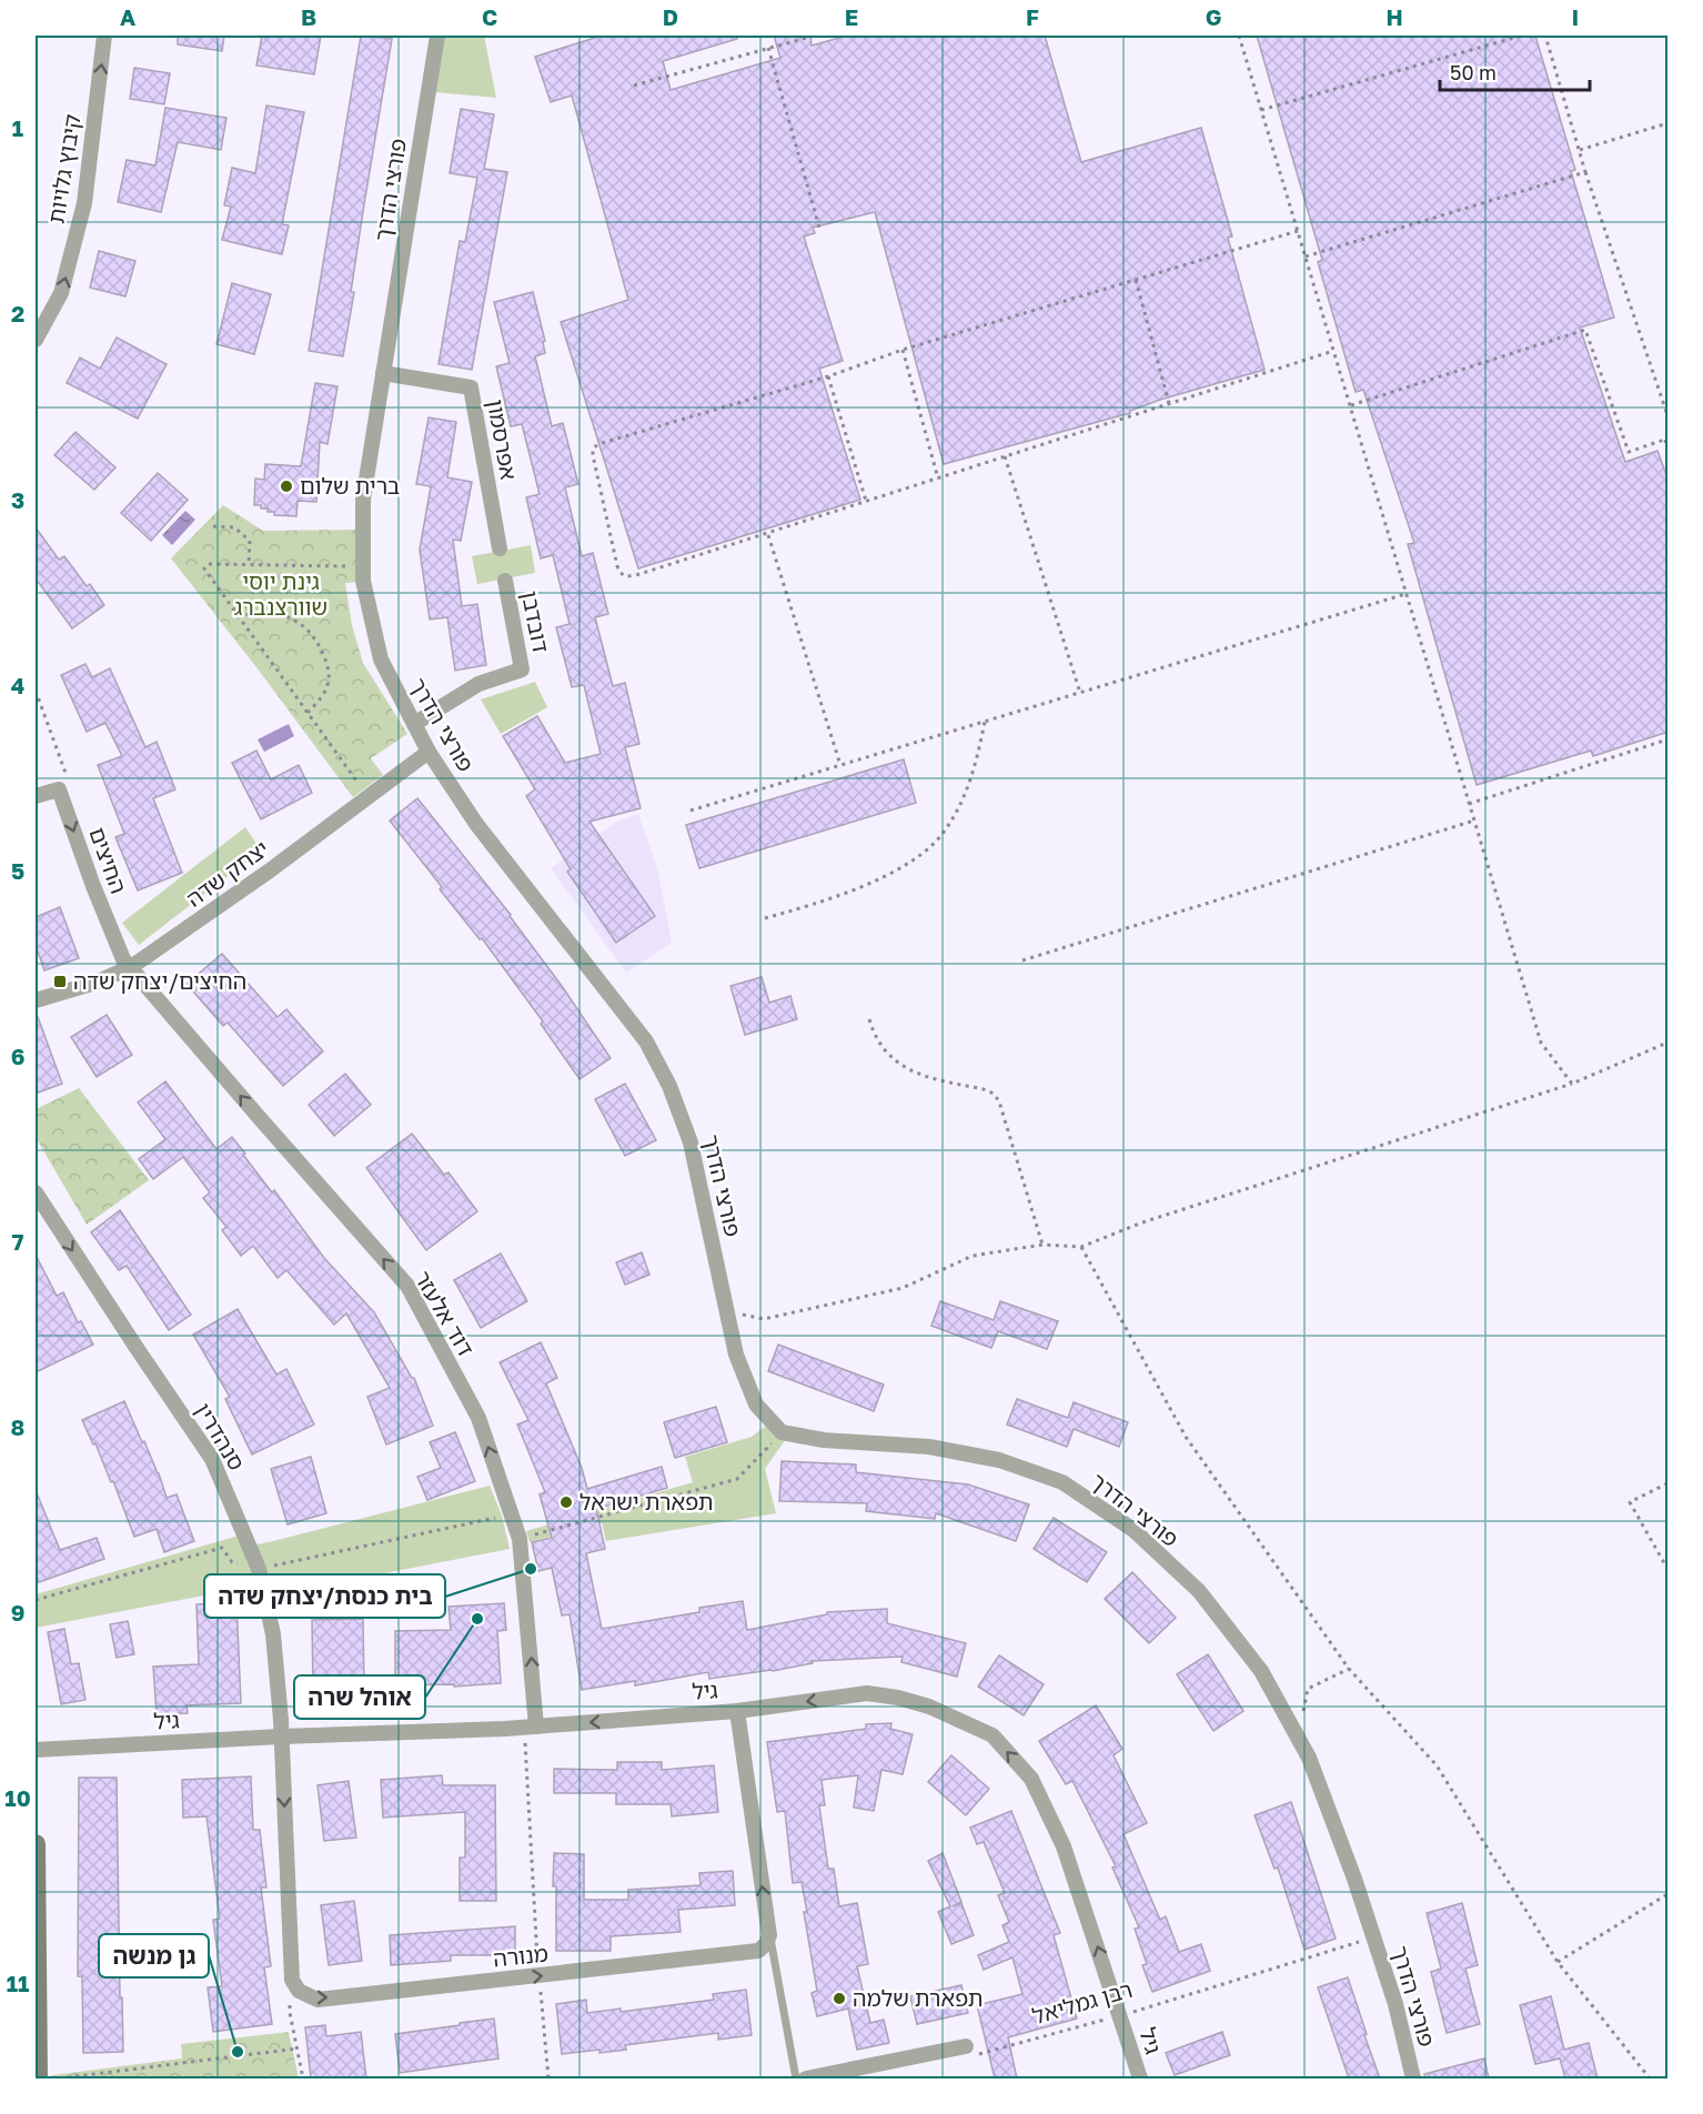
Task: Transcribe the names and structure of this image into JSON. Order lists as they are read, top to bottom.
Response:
{
  "streets": {
    "street": [
      "קיבוץ גלויות",
      "פורצי הדרך",
      "אפרסמון",
      "דובדבן",
      "החיצים",
      "יצחק שדה",
      "דוד אלעזר",
      "סנהדרין",
      "גיל",
      "מנורה"
    ],
    "path": ["רבן גמליאל"]
  },
  "crossings": [
    ["פורצי הדרך", "אפרסמון"],
    ["פורצי הדרך", "דובדבן"],
    ["פורצי הדרך", "יצחק שדה"],
    ["פורצי הדרך", "רבן גמליאל"],
    ["החיצים", "יצחק שדה"],
    ["החיצים", "דוד אלעזר"],
    ["יצחק שדה", "דוד אלעזר"],
    ["דוד אלעזר", "גיל"],
    ["סנהדרין", "גיל"],
    ["גיל", "רבן גמליאל"]
  ],
  "one_way": [
    "קיבוץ גלויות",
    "החיצים",
    "דוד אלעזר",
    "סנהדרין",
    "גיל",
    "מנורה"
  ],
  "parks": ["גינת יוסי שוורצנברג"],
  "places": {
    "other": [
      "ברית שלום",
      "תפארת ישראל",
      "בית כנסת/יצחק שדה",
      "אוהל שרה",
      "תפארת שלמה",
      "גן מנשה"
    ],
    "transit": ["החיצים/יצחק שדה"]
  },
  "scale_bar": "50 m",
  "grid": {
    "columns": [
      "A",
      "B",
      "C",
      "D",
      "E",
      "F",
      "G",
      "H",
      "I"
    ],
    "rows": [
      "1",
      "2",
      "3",
      "4",
      "5",
      "6",
      "7",
      "8",
      "9",
      "10",
      "11"
    ]
  }
}
